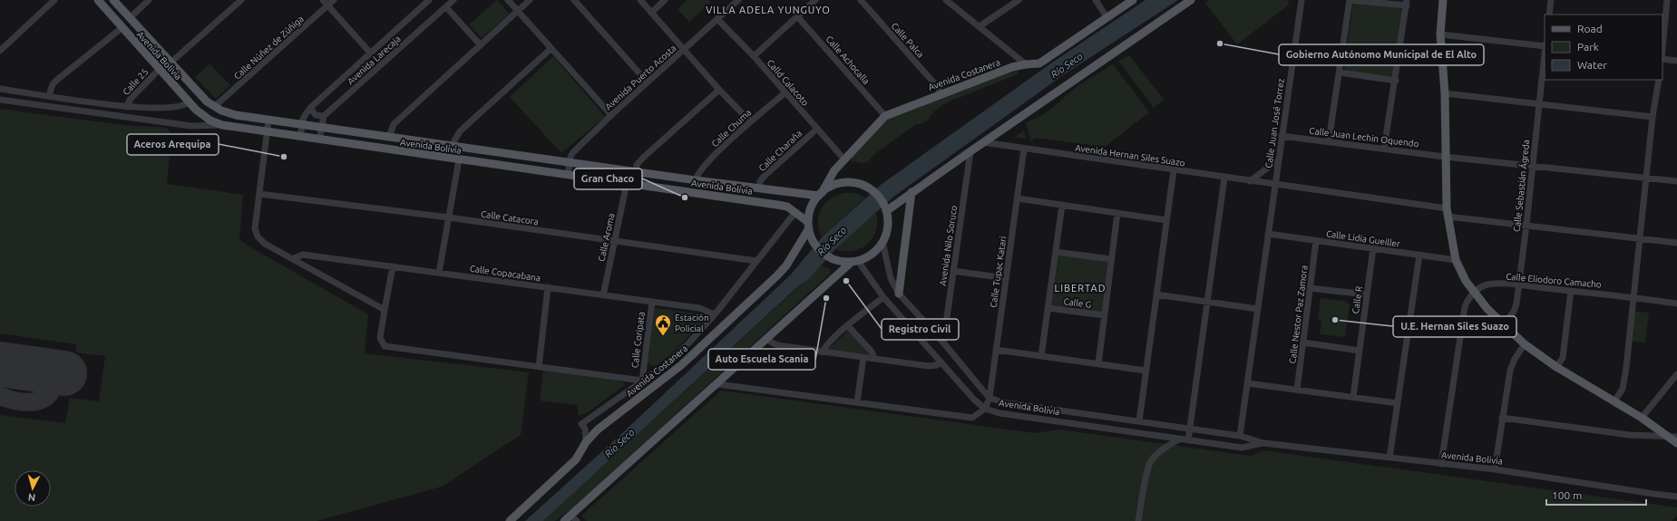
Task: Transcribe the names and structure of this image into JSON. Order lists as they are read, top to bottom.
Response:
{
  "streets": {
    "main road": ["Avenida Bolivia", "Avenida Costanera"],
    "street": [
      "Calle Palca",
      "Calle Núñez de Zúñiga",
      "Avenida Larecaja",
      "Calle Achocalla",
      "Avenida Puerto Acosta",
      "Calle 25",
      "Calld Calacoto",
      "Calle Juan José Torrez",
      "Calle Chuma",
      "Calle Juan Lechin Oquendo",
      "Calle Charaña",
      "Avenida Hernan Siles Suazo",
      "Calle Sebastián Ágreda",
      "Calle Catacora",
      "Calle Aroma",
      "Calle Lidia Gueiller",
      "Avenida Nilo Soruco",
      "Calle Tupac Katari",
      "Calle Copacabana",
      "Calle Eliodoro Camacho",
      "Calle R",
      "Calle G",
      "Calle Nestor Paz Zamora",
      "Calle Coripata"
    ]
  },
  "crossings": [
    ["Calle Palca", "Avenida Costanera"],
    ["Calle Núñez de Zúñiga", "Avenida Bolivia"],
    ["Avenida Bolivia", "Avenida Larecaja"],
    ["Avenida Bolivia", "Avenida Costanera"],
    ["Avenida Bolivia", "Avenida Puerto Acosta"],
    ["Avenida Bolivia", "Calle 25"],
    ["Avenida Bolivia", "Calle Chuma"],
    ["Avenida Bolivia", "Calle Charaña"],
    ["Avenida Bolivia", "Calle Aroma"],
    ["Avenida Bolivia", "Avenida Nilo Soruco"],
    ["Avenida Bolivia", "Calle Tupac Katari"],
    ["Calle Achocalla", "Avenida Costanera"],
    ["Avenida Costanera", "Calld Calacoto"],
    ["Avenida Puerto Acosta", "Calld Calacoto"],
    ["Calld Calacoto", "Calle Chuma"],
    ["Calld Calacoto", "Calle Charaña"],
    ["Calle Juan José Torrez", "Calle Juan Lechin Oquendo"],
    ["Calle Juan José Torrez", "Avenida Hernan Siles Suazo"],
    ["Calle Juan Lechin Oquendo", "Calle Sebastián Ágreda"],
    ["Avenida Hernan Siles Suazo", "Calle Tupac Katari"],
    ["Calle Sebastián Ágreda", "Calle Eliodoro Camacho"],
    ["Calle Catacora", "Calle Aroma"],
    ["Calle Aroma", "Calle Copacabana"],
    ["Calle Lidia Gueiller", "Calle R"],
    ["Calle Lidia Gueiller", "Calle Nestor Paz Zamora"],
    ["Calle Copacabana", "Calle Coripata"]
  ],
  "districts": ["VILLA ADELA YUNGUYO", "LIBERTAD"],
  "water": ["Río Seco"],
  "places": {
    "other": [
      "Gobierno Autónomo Municipal de El Alto",
      "Aceros Arequipa",
      "Gran Chaco",
      "Registro Civil",
      "Auto Escuela Scania",
      "U.E. Hernan Siles Suazo"
    ],
    "public building": ["Estación Policial"]
  },
  "legend": ["Road", "Park", "Water"],
  "scale_bar": "100 m",
  "north": "bottom"
}
